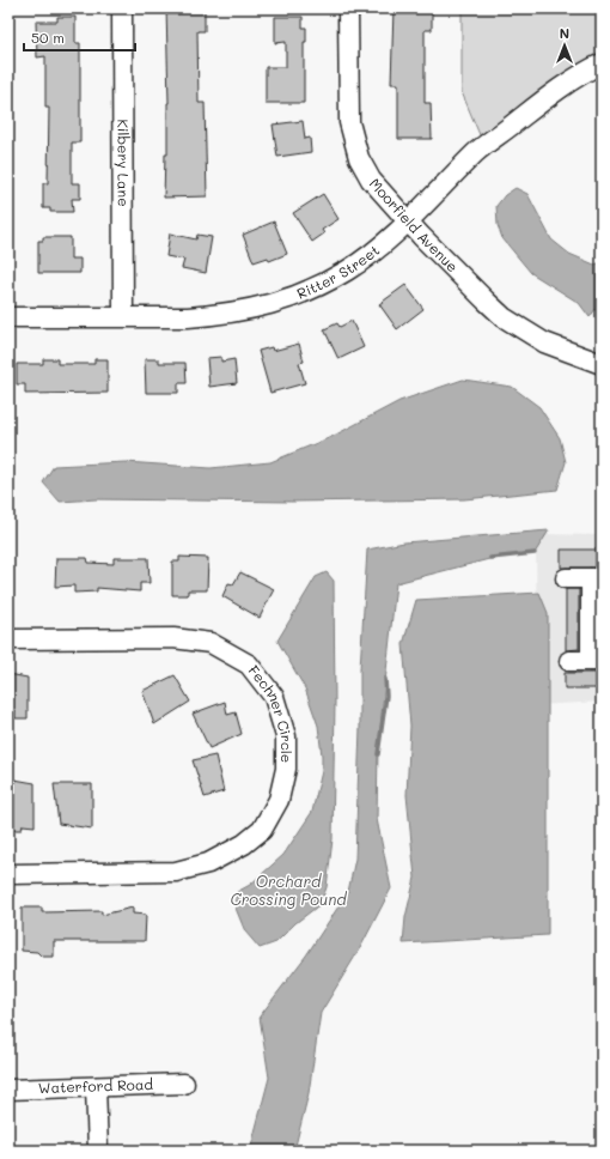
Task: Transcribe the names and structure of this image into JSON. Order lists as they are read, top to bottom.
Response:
{
  "streets": {
    "street": [
      "Kilbery Lane",
      "Moorfield Avenue",
      "Ritter Street",
      "Fechner Circle",
      "Waterford Road"
    ]
  },
  "crossings": [
    ["Kilbery Lane", "Ritter Street"],
    ["Moorfield Avenue", "Ritter Street"]
  ],
  "water": ["Orchard Crossing Pound"],
  "scale_bar": "50 m",
  "north": "top"
}
